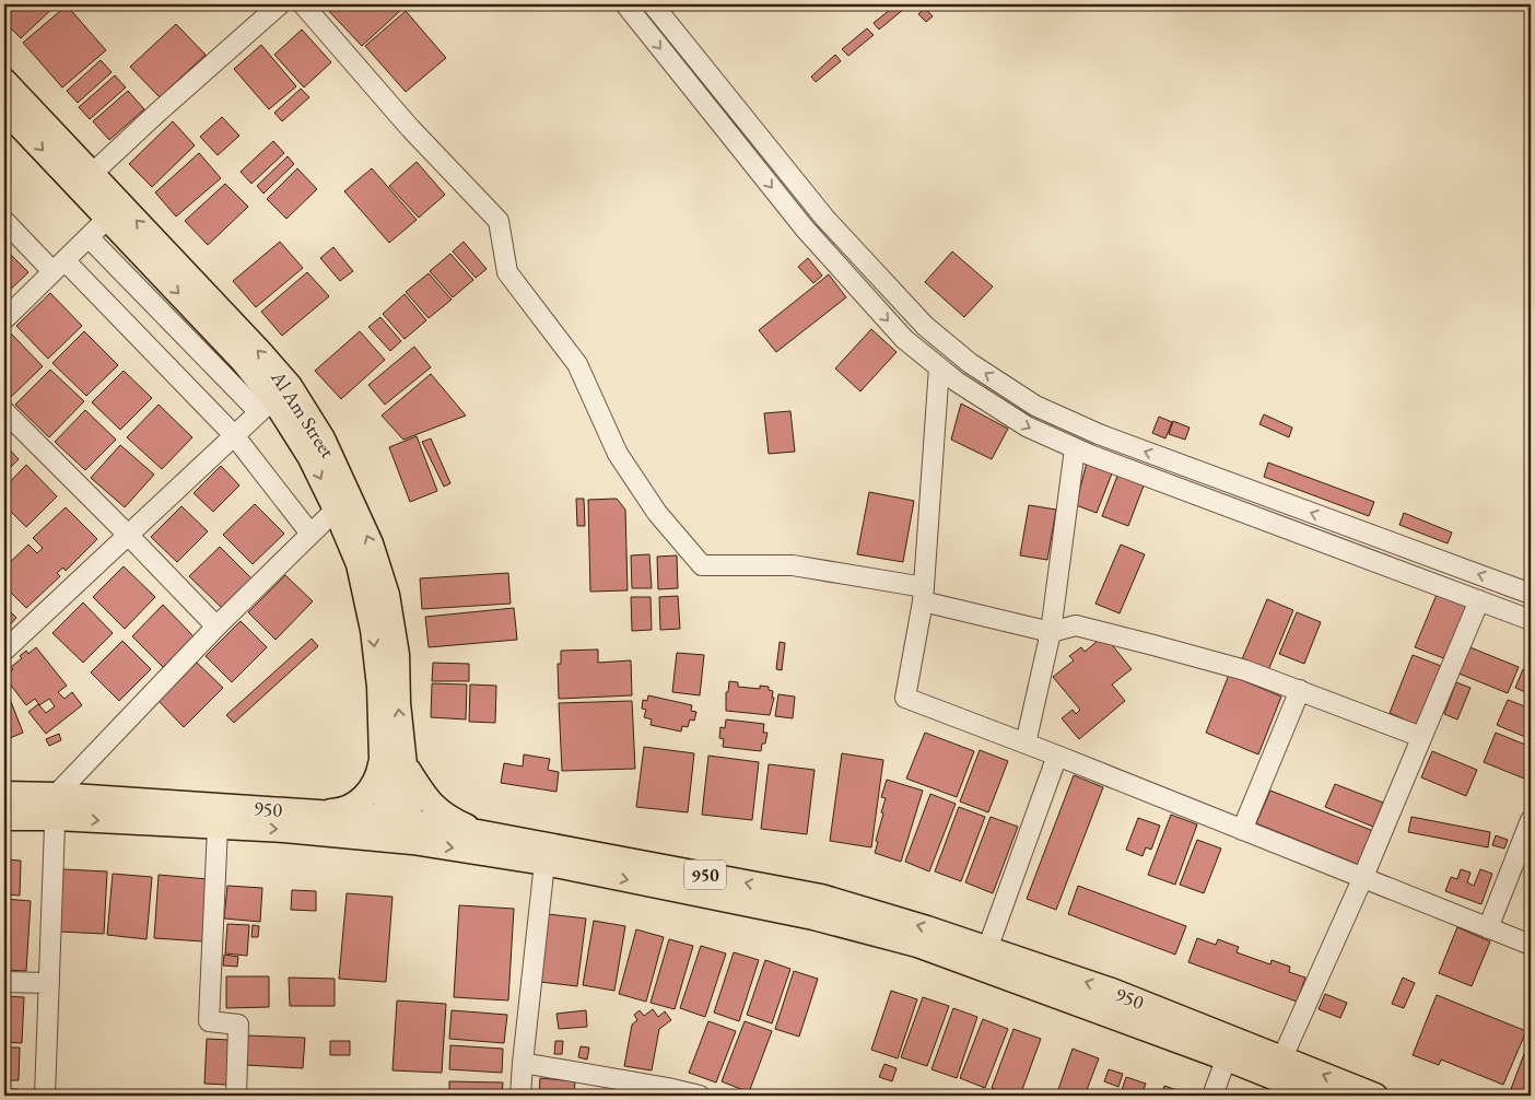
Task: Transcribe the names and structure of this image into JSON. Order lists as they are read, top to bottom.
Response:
{
  "streets": {
    "main road": ["Al Am Street", "950"]
  },
  "crossings": [
    ["Al Am Street", "950"]
  ]
}
